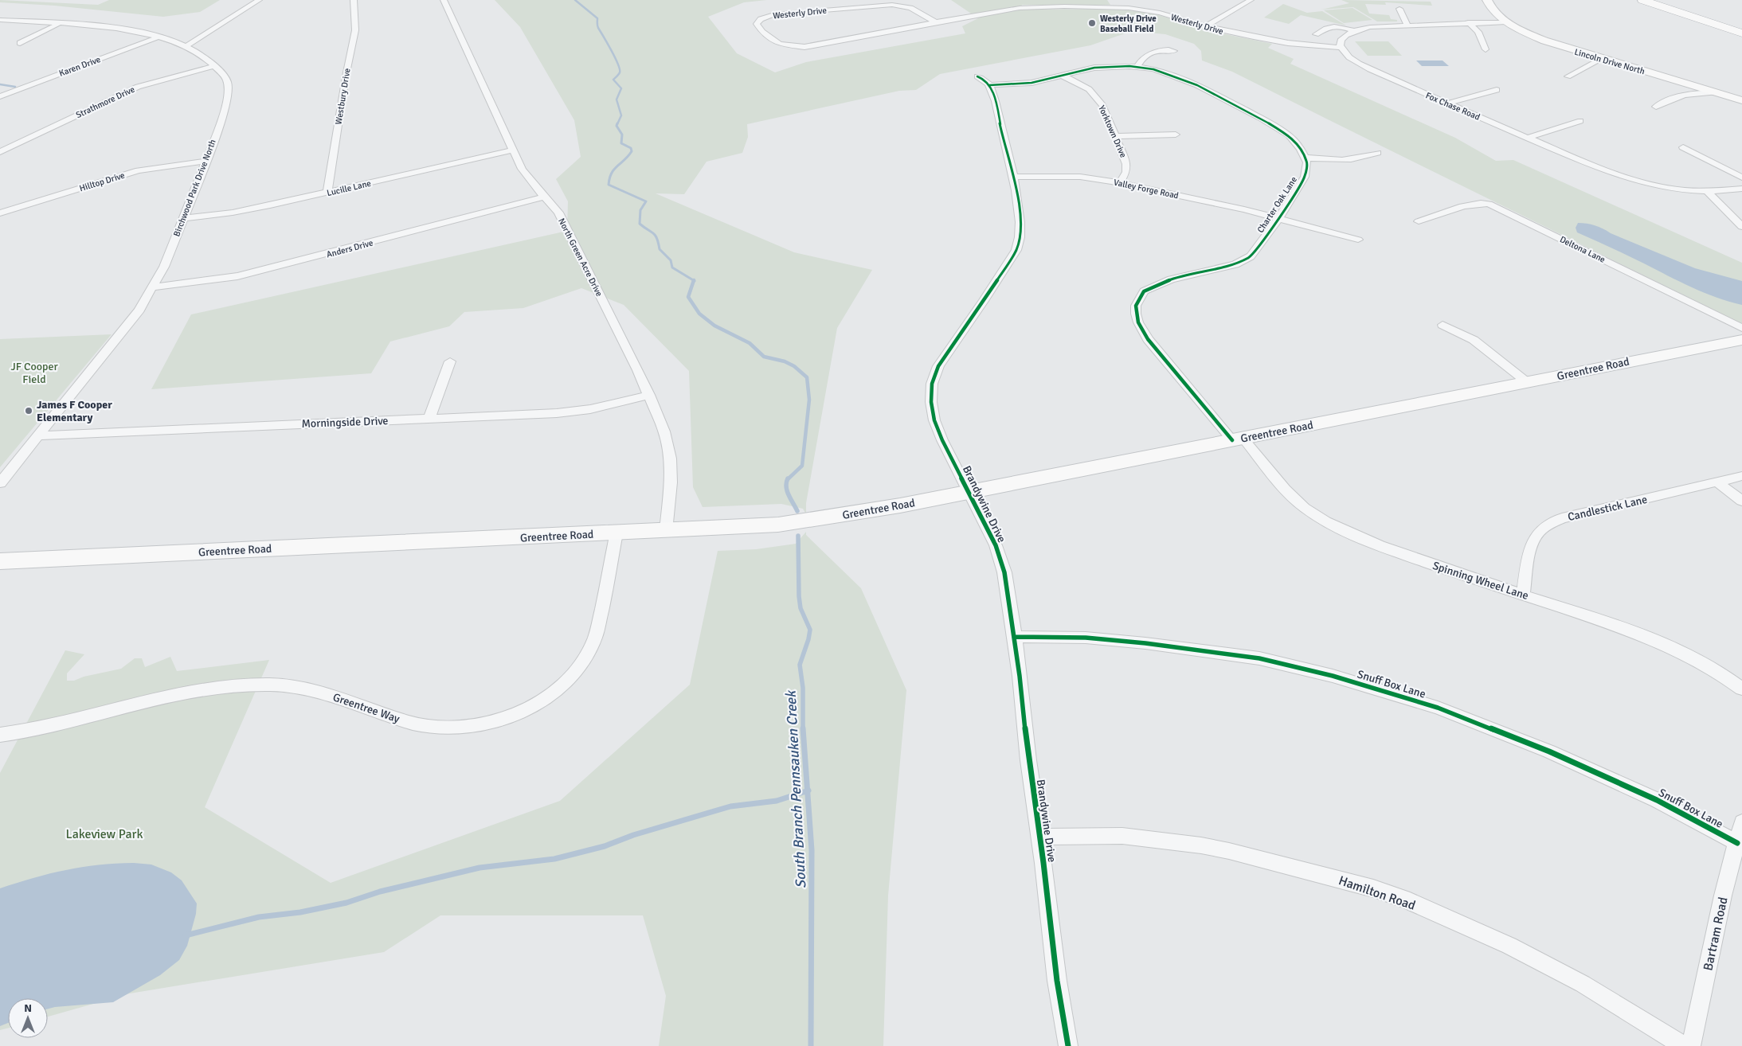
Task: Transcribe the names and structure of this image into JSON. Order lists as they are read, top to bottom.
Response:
{
  "streets": {
    "main road": ["Greentree Road"],
    "street": [
      "Westerly Drive",
      "Lincoln Drive North",
      "Karen Drive",
      "Westbury Drive",
      "Strathmore Drive",
      "Fox Chase Road",
      "Yorktown Drive",
      "Hilltop Drive",
      "Birchwood Park Drive North",
      "Lucille Lane",
      "Valley Forge Road",
      "Charter Oak Lane",
      "Anders Drive",
      "Deltona Lane",
      "North Green Acre Drive",
      "Morningside Drive",
      "Brandywine Drive",
      "Candlestick Lane",
      "Spinning Wheel Lane",
      "Snuff Box Lane",
      "Greentree Way",
      "Hamilton Road",
      "Bartram Road"
    ]
  },
  "crossings": [
    ["Westerly Drive", "Fox Chase Road"],
    ["Karen Drive", "Birchwood Park Drive North"],
    ["Westbury Drive", "Lucille Lane"],
    ["Strathmore Drive", "Birchwood Park Drive North"],
    ["Yorktown Drive", "Valley Forge Road"],
    ["Hilltop Drive", "Birchwood Park Drive North"],
    ["Birchwood Park Drive North", "Lucille Lane"],
    ["Birchwood Park Drive North", "Anders Drive"],
    ["Birchwood Park Drive North", "Morningside Drive"],
    ["Lucille Lane", "North Green Acre Drive"],
    ["Valley Forge Road", "Charter Oak Lane"],
    ["Valley Forge Road", "Brandywine Drive"],
    ["Charter Oak Lane", "Greentree Road"],
    ["Charter Oak Lane", "Spinning Wheel Lane"],
    ["Anders Drive", "North Green Acre Drive"],
    ["North Green Acre Drive", "Greentree Road"],
    ["North Green Acre Drive", "Morningside Drive"],
    ["Greentree Road", "Brandywine Drive"],
    ["Greentree Road", "Spinning Wheel Lane"],
    ["Greentree Road", "Greentree Way"],
    ["Brandywine Drive", "Snuff Box Lane"],
    ["Brandywine Drive", "Hamilton Road"],
    ["Candlestick Lane", "Spinning Wheel Lane"],
    ["Snuff Box Lane", "Bartram Road"]
  ],
  "water": ["South Branch Pennsauken Creek"],
  "parks": ["JF Cooper Field", "Lakeview Park"],
  "places": ["Westerly Drive Baseball Field", "James F Cooper Elementary"],
  "north": "top"
}
